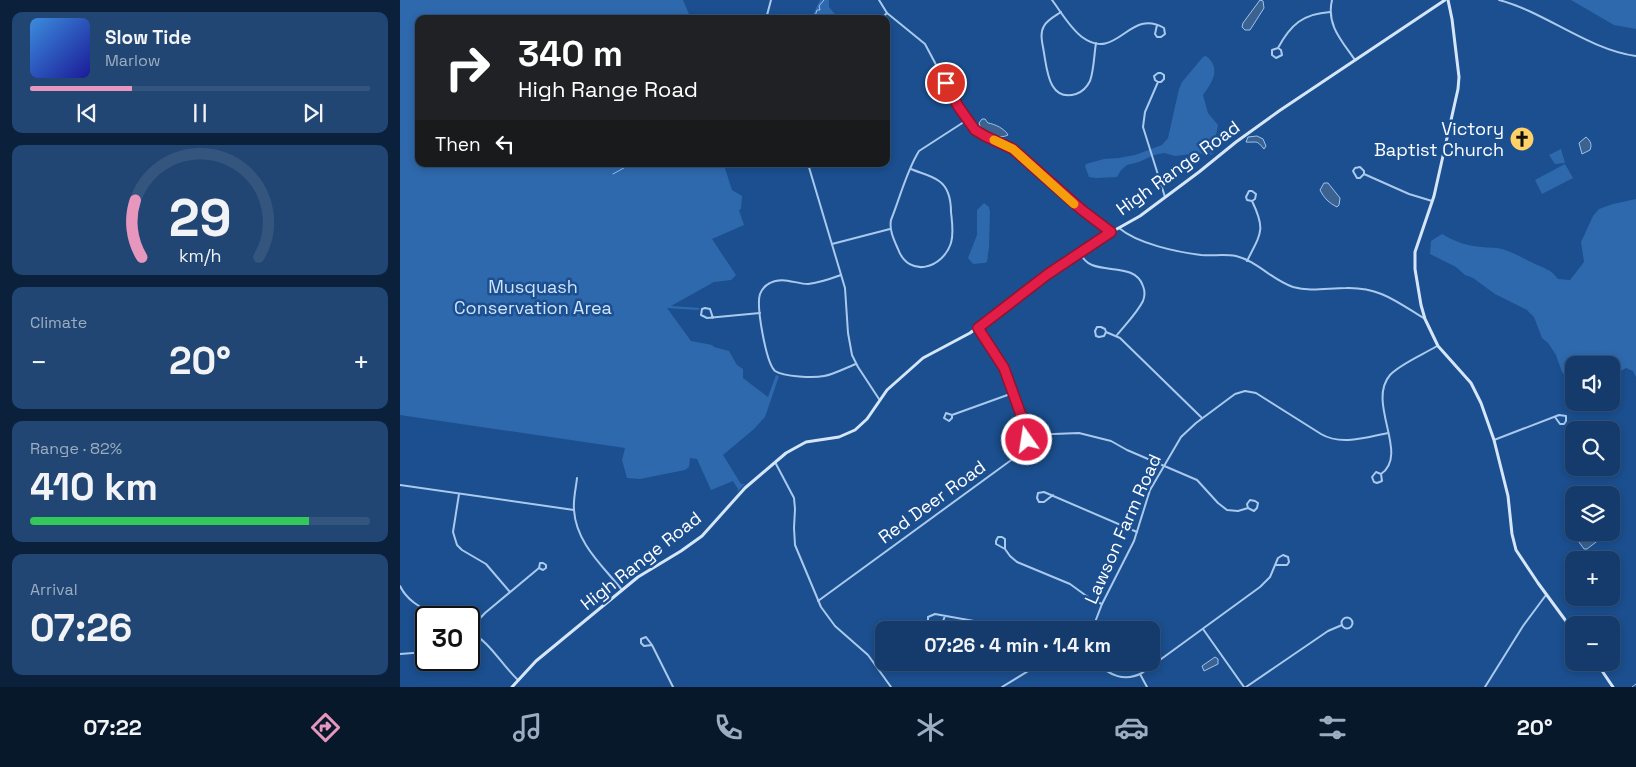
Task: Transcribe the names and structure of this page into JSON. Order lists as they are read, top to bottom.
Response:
{
  "streets": {
    "street": ["High Range Road", "Red Deer Road", "Lawson Farm Road"]
  },
  "parks": ["Musquash Conservation Area"],
  "places": {
    "church": ["Victory Baptist Church"]
  },
  "page": {
    "turn": ["340 m", "High Range Road"],
    "song": ["Slow Tide", "Marlow"],
    "then": "Then",
    "tile": [
      "Climate",
      ["Range · 82%", "410 km"],
      ["Arrival", "07:26"]
    ],
    "heat": ["−", "20°", "+"],
    "map_buttons": ["+", "−"],
    "limit": "30",
    "trip": "07:26 · 4 min · 1.4 km",
    "tabs": ["07:22", "20°"],
    "gauge": ["29", "km/h"]
  }
}
